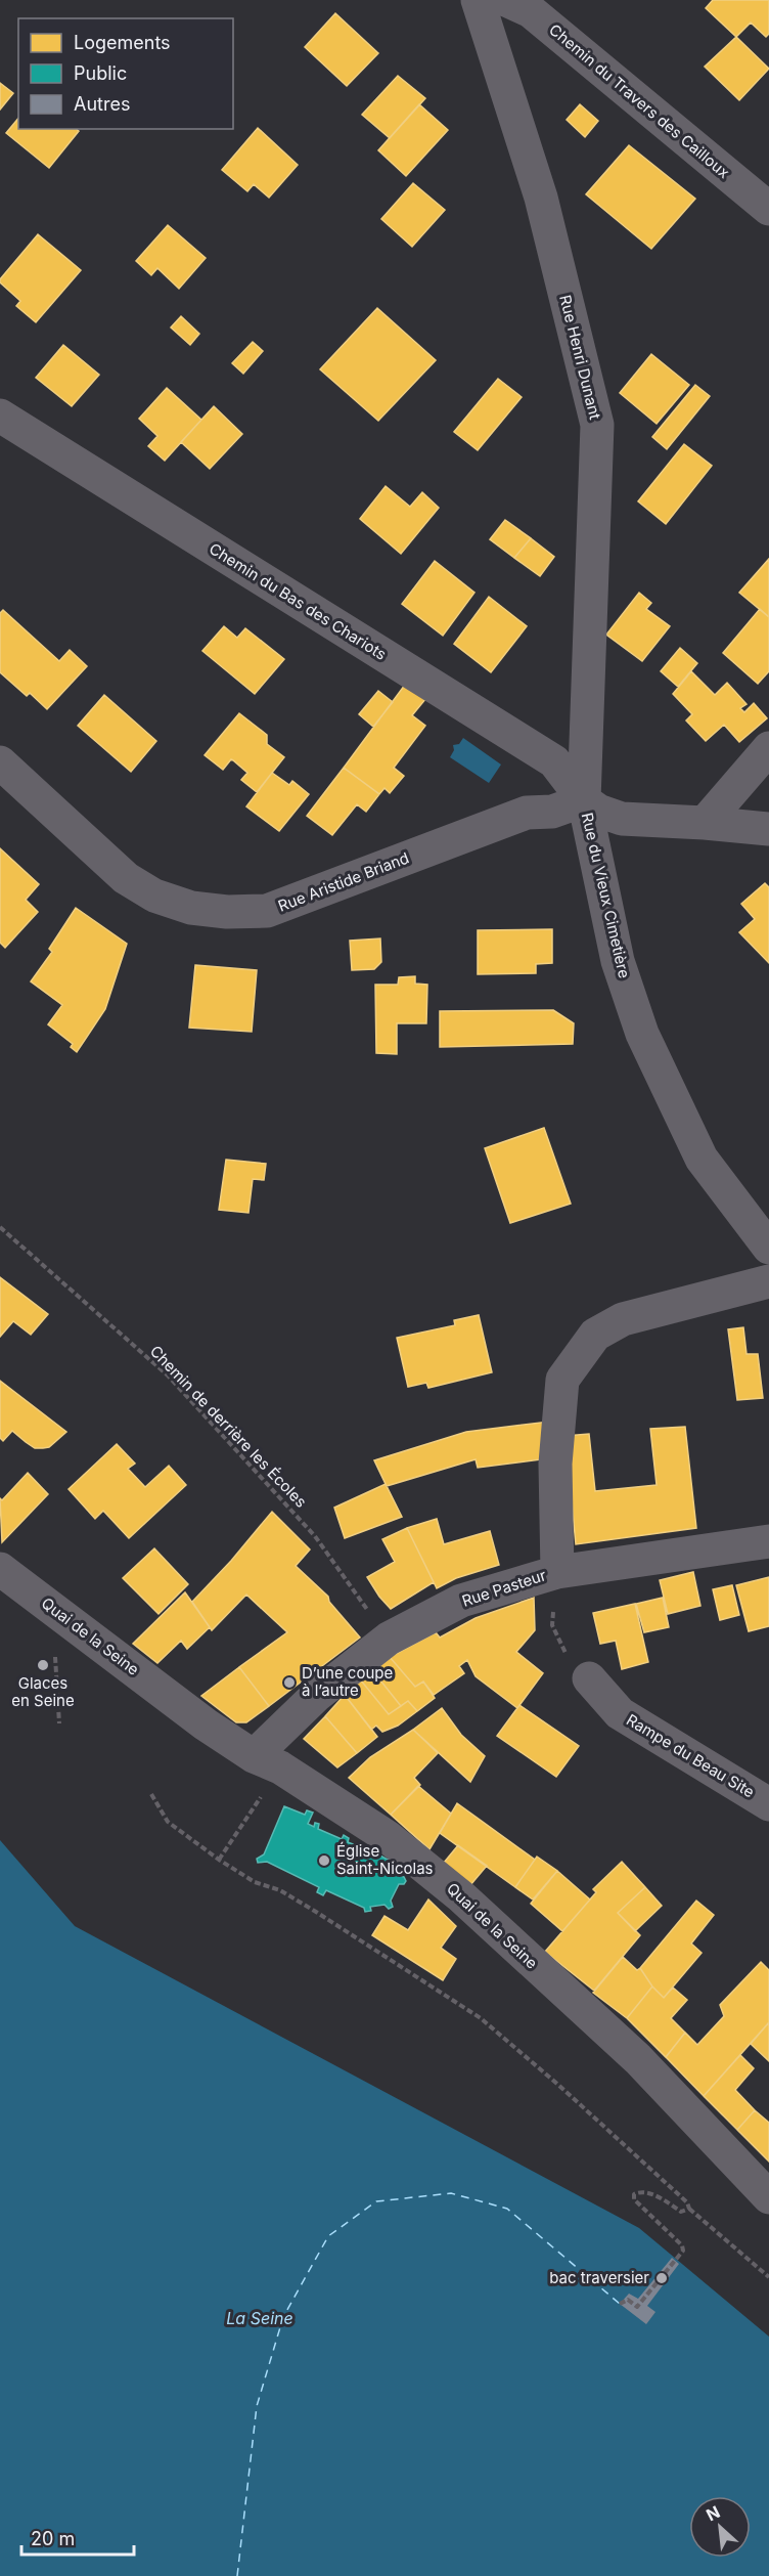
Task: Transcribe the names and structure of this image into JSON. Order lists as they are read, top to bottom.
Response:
{
  "streets": {
    "street": [
      "Chemin du Travers des Cailloux",
      "Rue Henri Dunant",
      "Chemin du Bas des Chariots",
      "Rue Aristide Briand",
      "Rue du Vieux Cimetière",
      "Rue Pasteur",
      "Quai de la Seine",
      "Rampe du Beau Site"
    ],
    "path": ["Chemin de derrière les Écoles"]
  },
  "crossings": [
    ["Rue Henri Dunant", "Chemin du Bas des Chariots"],
    ["Rue Henri Dunant", "Rue Aristide Briand"],
    ["Rue Henri Dunant", "Rue du Vieux Cimetière"],
    ["Chemin du Bas des Chariots", "Rue Aristide Briand"],
    ["Chemin du Bas des Chariots", "Rue du Vieux Cimetière"],
    ["Rue Aristide Briand", "Rue du Vieux Cimetière"],
    ["Chemin de derrière les Écoles", "Rue Pasteur"],
    ["Rue Pasteur", "Quai de la Seine"]
  ],
  "water": ["La Seine"],
  "places": [
    "Glaces en Seine",
    "D’une coupe à l’autre",
    "Église Saint-Nicolas",
    "bac traversier"
  ],
  "legend": ["Logements", "Public", "Autres"],
  "scale_bar": "20 m",
  "north": "top left"
}
